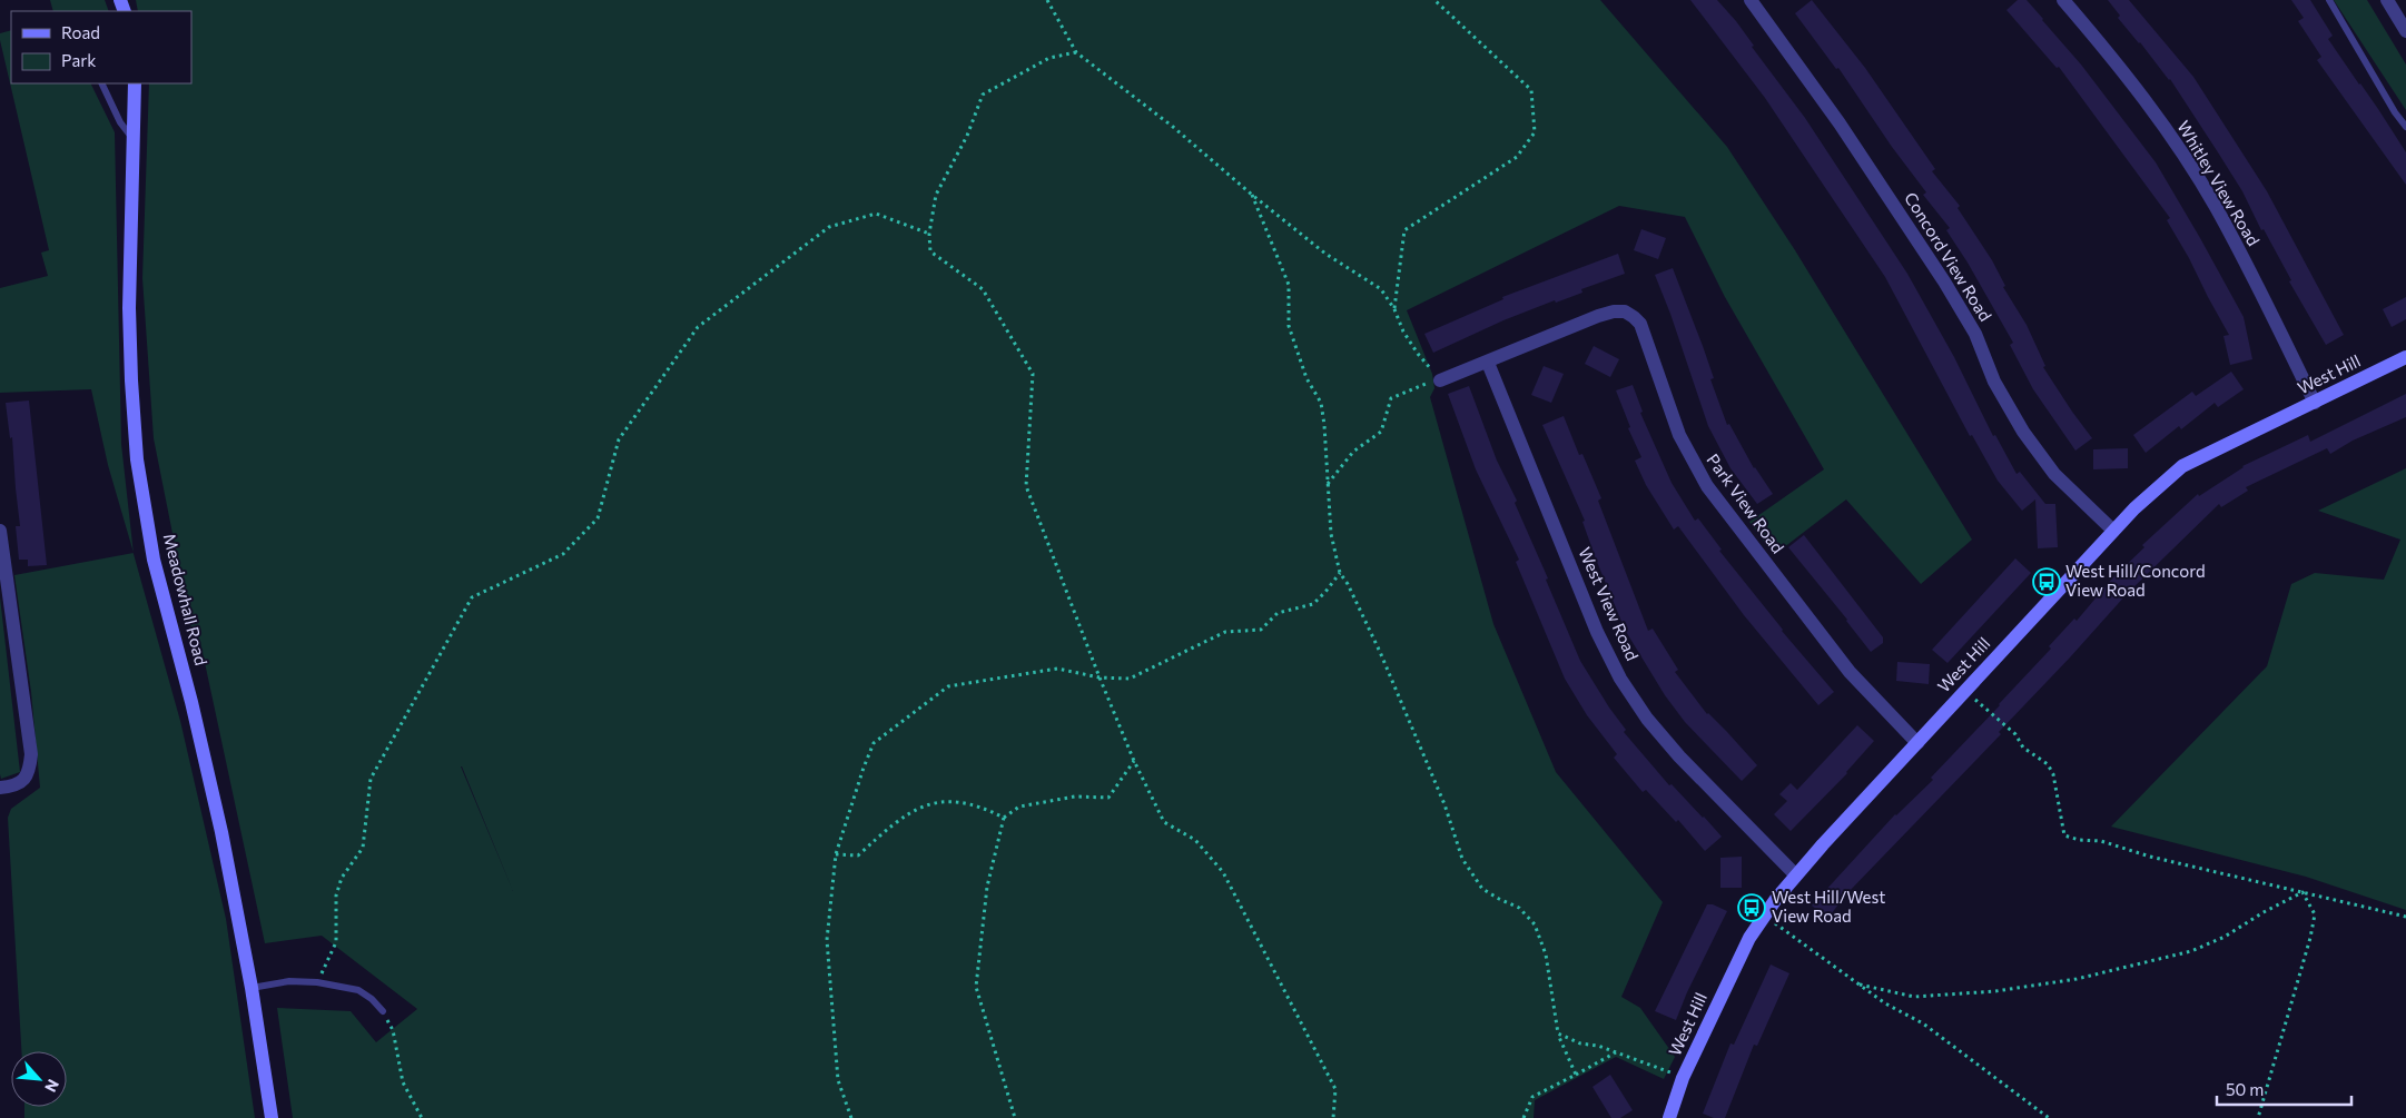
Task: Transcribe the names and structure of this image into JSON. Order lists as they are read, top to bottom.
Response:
{
  "streets": {
    "street": [
      "Whitley View Road",
      "Concord View Road",
      "West Hill",
      "Park View Road",
      "Meadowhall Road",
      "West View Road"
    ]
  },
  "crossings": [
    ["Whitley View Road", "West Hill"],
    ["Concord View Road", "West Hill"],
    ["West Hill", "Park View Road"],
    ["West Hill", "West View Road"],
    ["Park View Road", "West View Road"]
  ],
  "places": {
    "bus stop": ["West Hill/Concord View Road", "West Hill/West View Road"]
  },
  "legend": ["Road", "Park"],
  "scale_bar": "50 m",
  "north": "bottom right"
}
